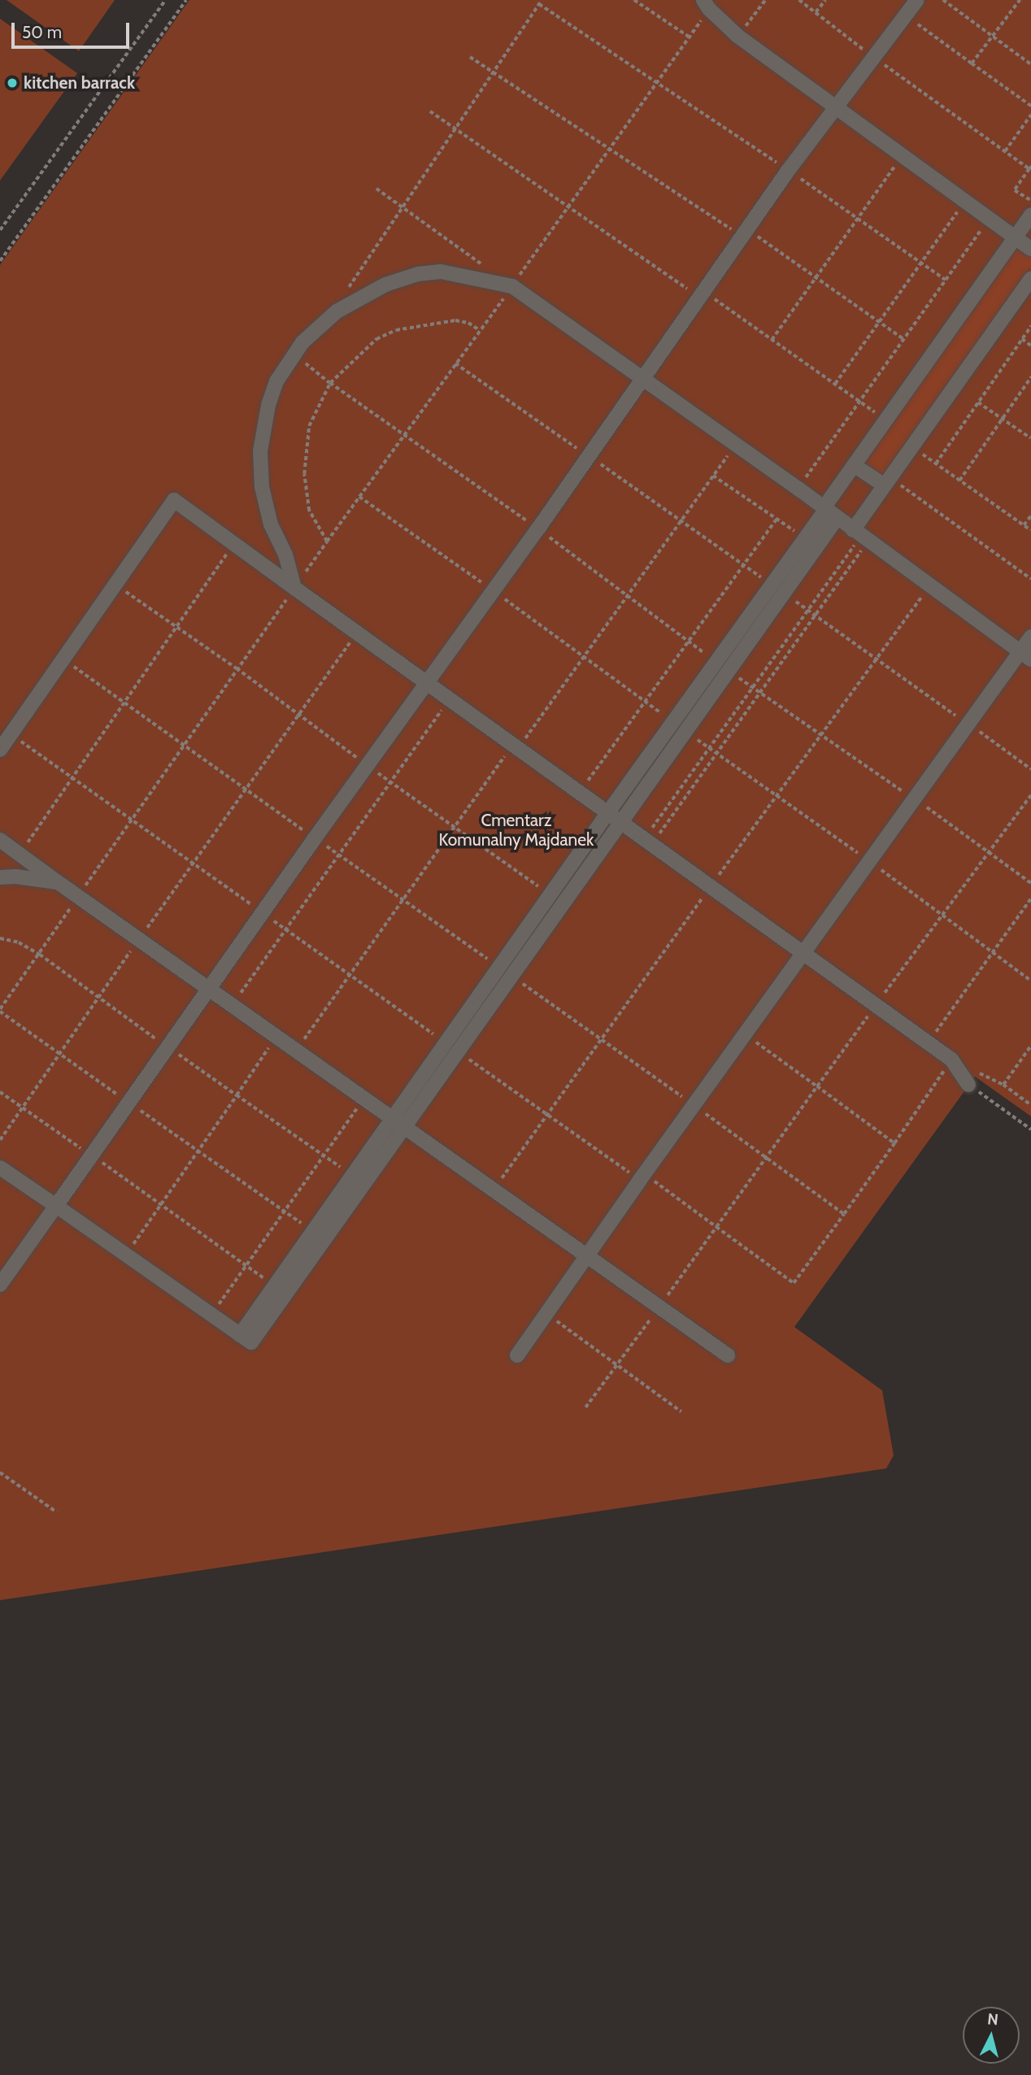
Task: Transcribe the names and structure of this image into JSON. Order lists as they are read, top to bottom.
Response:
{
  "parks": ["Cmentarz Komunalny Majdanek"],
  "places": ["kitchen barrack"],
  "scale_bar": "50 m",
  "north": "top"
}
